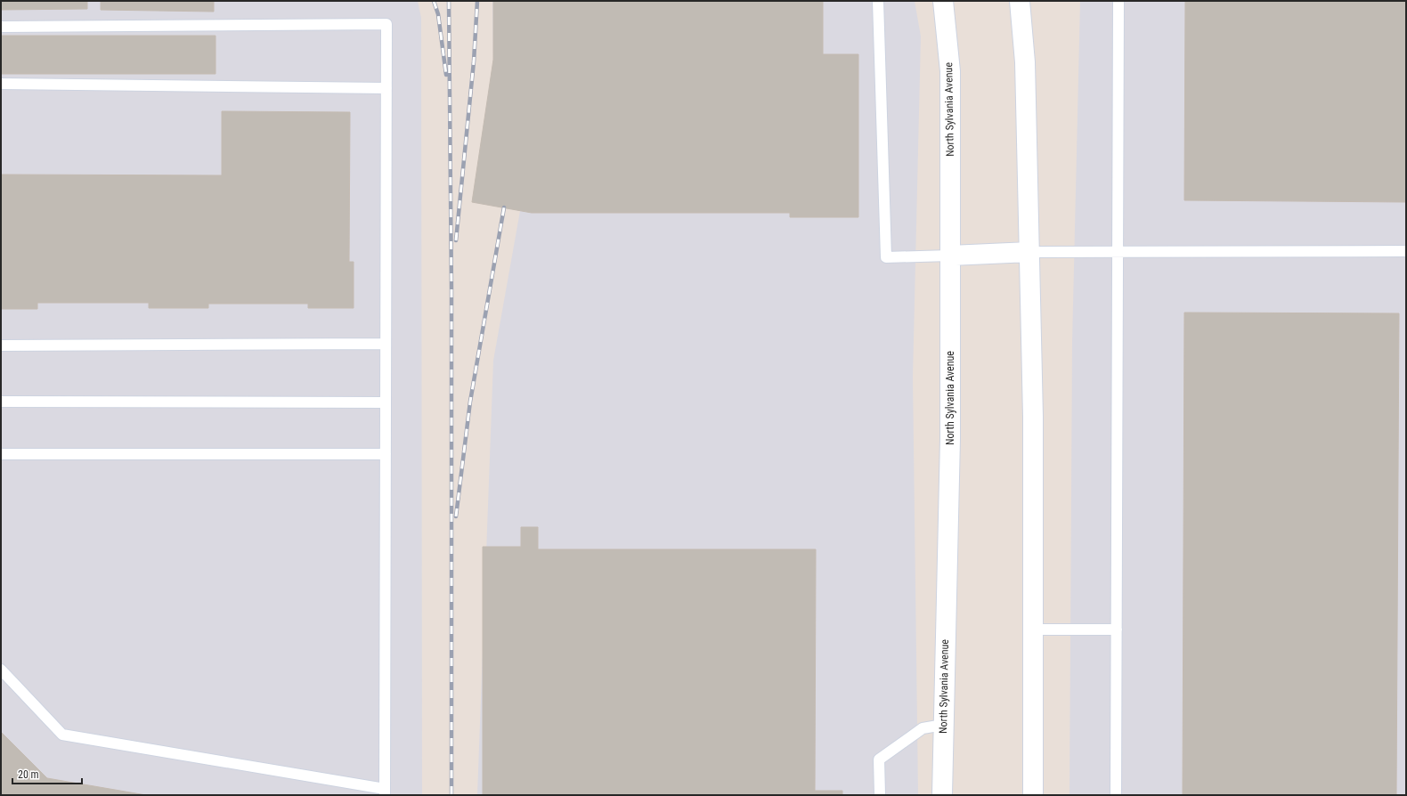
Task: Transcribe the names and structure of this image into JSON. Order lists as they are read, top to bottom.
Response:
{
  "streets": {
    "main road": ["North Sylvania Avenue"]
  },
  "scale_bar": "20 m"
}
